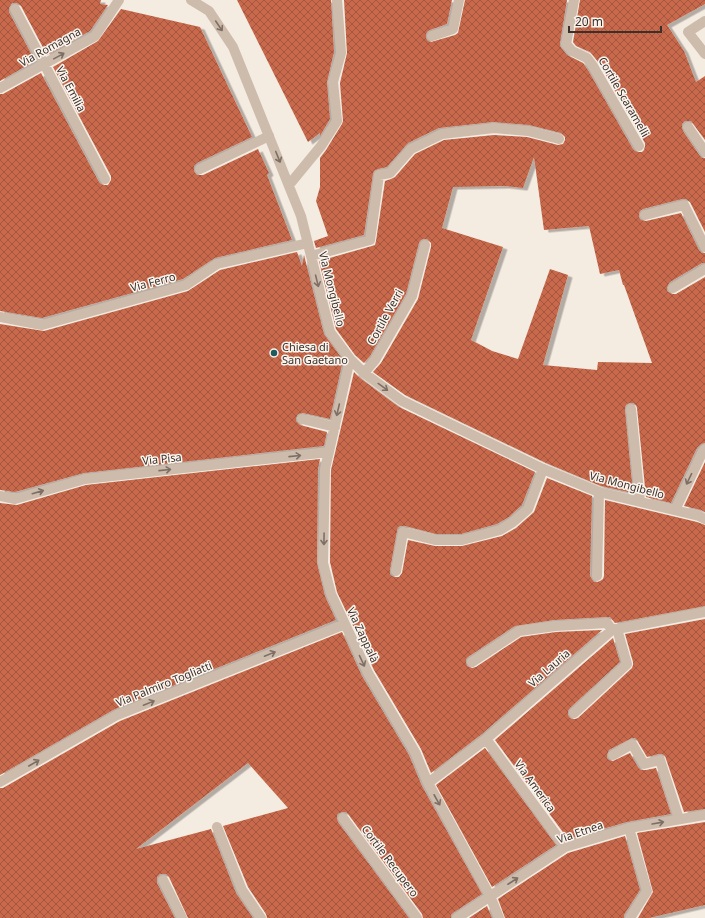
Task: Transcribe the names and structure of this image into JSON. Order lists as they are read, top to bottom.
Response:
{
  "streets": {
    "street": [
      "Via Romagna",
      "Via Emilia",
      "Cortile Scaramelli",
      "Via Ferro",
      "Via Mongibello",
      "Cortile Verri",
      "Via Pisa",
      "Via Zappalà",
      "Via Lauria",
      "Via Palmiro Togliatti",
      "Via America",
      "Via Etnea",
      "Cortile Recupero"
    ]
  },
  "crossings": [
    ["Via Romagna", "Via Emilia"],
    ["Via Ferro", "Via Mongibello"],
    ["Via Mongibello", "Cortile Verri"],
    ["Via Mongibello", "Via Zappalà"],
    ["Via Pisa", "Via Zappalà"],
    ["Via Zappalà", "Via Lauria"],
    ["Via Zappalà", "Via Palmiro Togliatti"],
    ["Via Zappalà", "Via Etnea"],
    ["Via Lauria", "Via America"],
    ["Via America", "Via Etnea"]
  ],
  "one_way": [
    "Via Romagna",
    "Via Mongibello",
    "Via Pisa",
    "Via Zappalà",
    "Via Palmiro Togliatti",
    "Via Etnea"
  ],
  "places": ["Chiesa di San Gaetano"],
  "scale_bar": "20 m"
}
